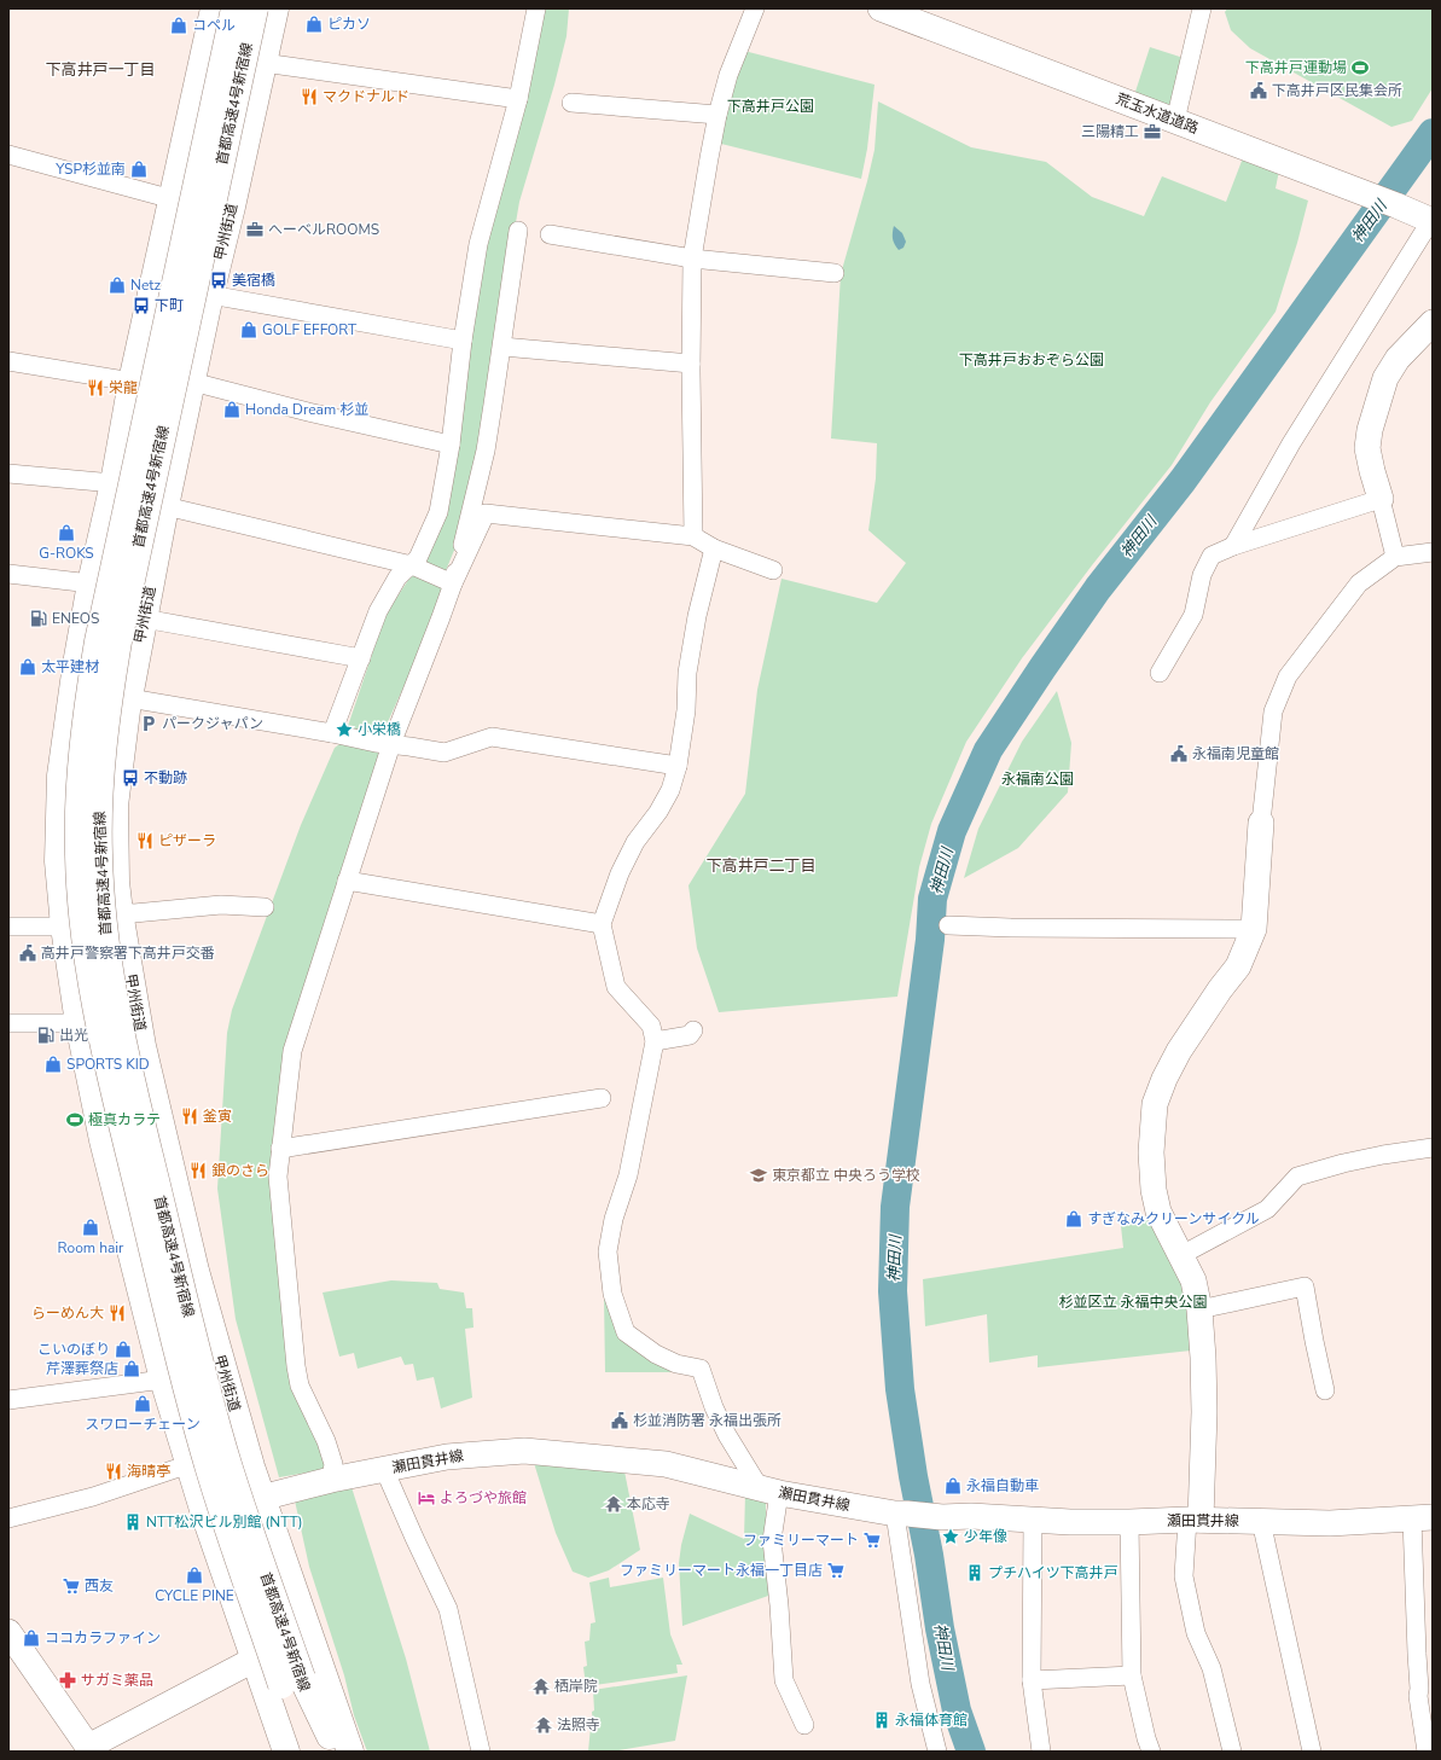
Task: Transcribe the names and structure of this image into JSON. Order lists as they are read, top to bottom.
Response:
{
  "streets": {
    "highway": ["首都高速4号新宿線", "甲州街道"],
    "main road": ["荒玉水道道路", "瀬田貫井線"]
  },
  "crossings": [
    ["甲州街道", "瀬田貫井線"]
  ],
  "districts": ["下高井戸一丁目", "下高井戸二丁目"],
  "water": ["神田川"],
  "parks": [
    "下高井戸公園",
    "下高井戸おおぞら公園",
    "永福南公園",
    "杉並区立 永福中央公園"
  ],
  "places": {
    "shop": [
      "ピカソ",
      "コペル",
      "YSP杉並南",
      "Netz",
      "GOLF EFFORT",
      "Honda Dream 杉並",
      "G-ROKS",
      "太平建材",
      "SPORTS KID",
      "すぎなみクリーンサイクル",
      "Room hair",
      "こいのぼり",
      "芹澤葬祭店",
      "スワローチェーン",
      "永福自動車",
      "CYCLE PINE",
      "ココカラファイン"
    ],
    "sports": ["下高井戸運動場", "極真カラテ"],
    "public building": [
      "下高井戸区民集会所",
      "永福南児童館",
      "高井戸警察署下高井戸交番",
      "杉並消防署 永福出張所"
    ],
    "restaurant": [
      "マクドナルド",
      "栄龍",
      "ピザーラ",
      "釜寅",
      "銀のさら",
      "らーめん大",
      "海晴亭"
    ],
    "office": ["三陽精工", "へーベルROOMS"],
    "bus stop": ["美宿橋", "下町", "不動跡"],
    "fuel station": ["ENEOS", "出光"],
    "parking": ["パークジャパン"],
    "place": ["小栄橋", "少年像"],
    "school or university": ["東京都立 中央ろう学校"],
    "hotel": ["よろづや旅館"],
    "temple": ["本応寺", "栖岸院", "法照寺"],
    "building": ["NTT松沢ビル別館 (NTT)", "プチハイツ下高井戸", "永福体育館"],
    "supermarket": ["ファミリーマート", "ファミリーマート永福一丁目店", "西友"],
    "pharmacy": ["サガミ薬品"]
  }
}
